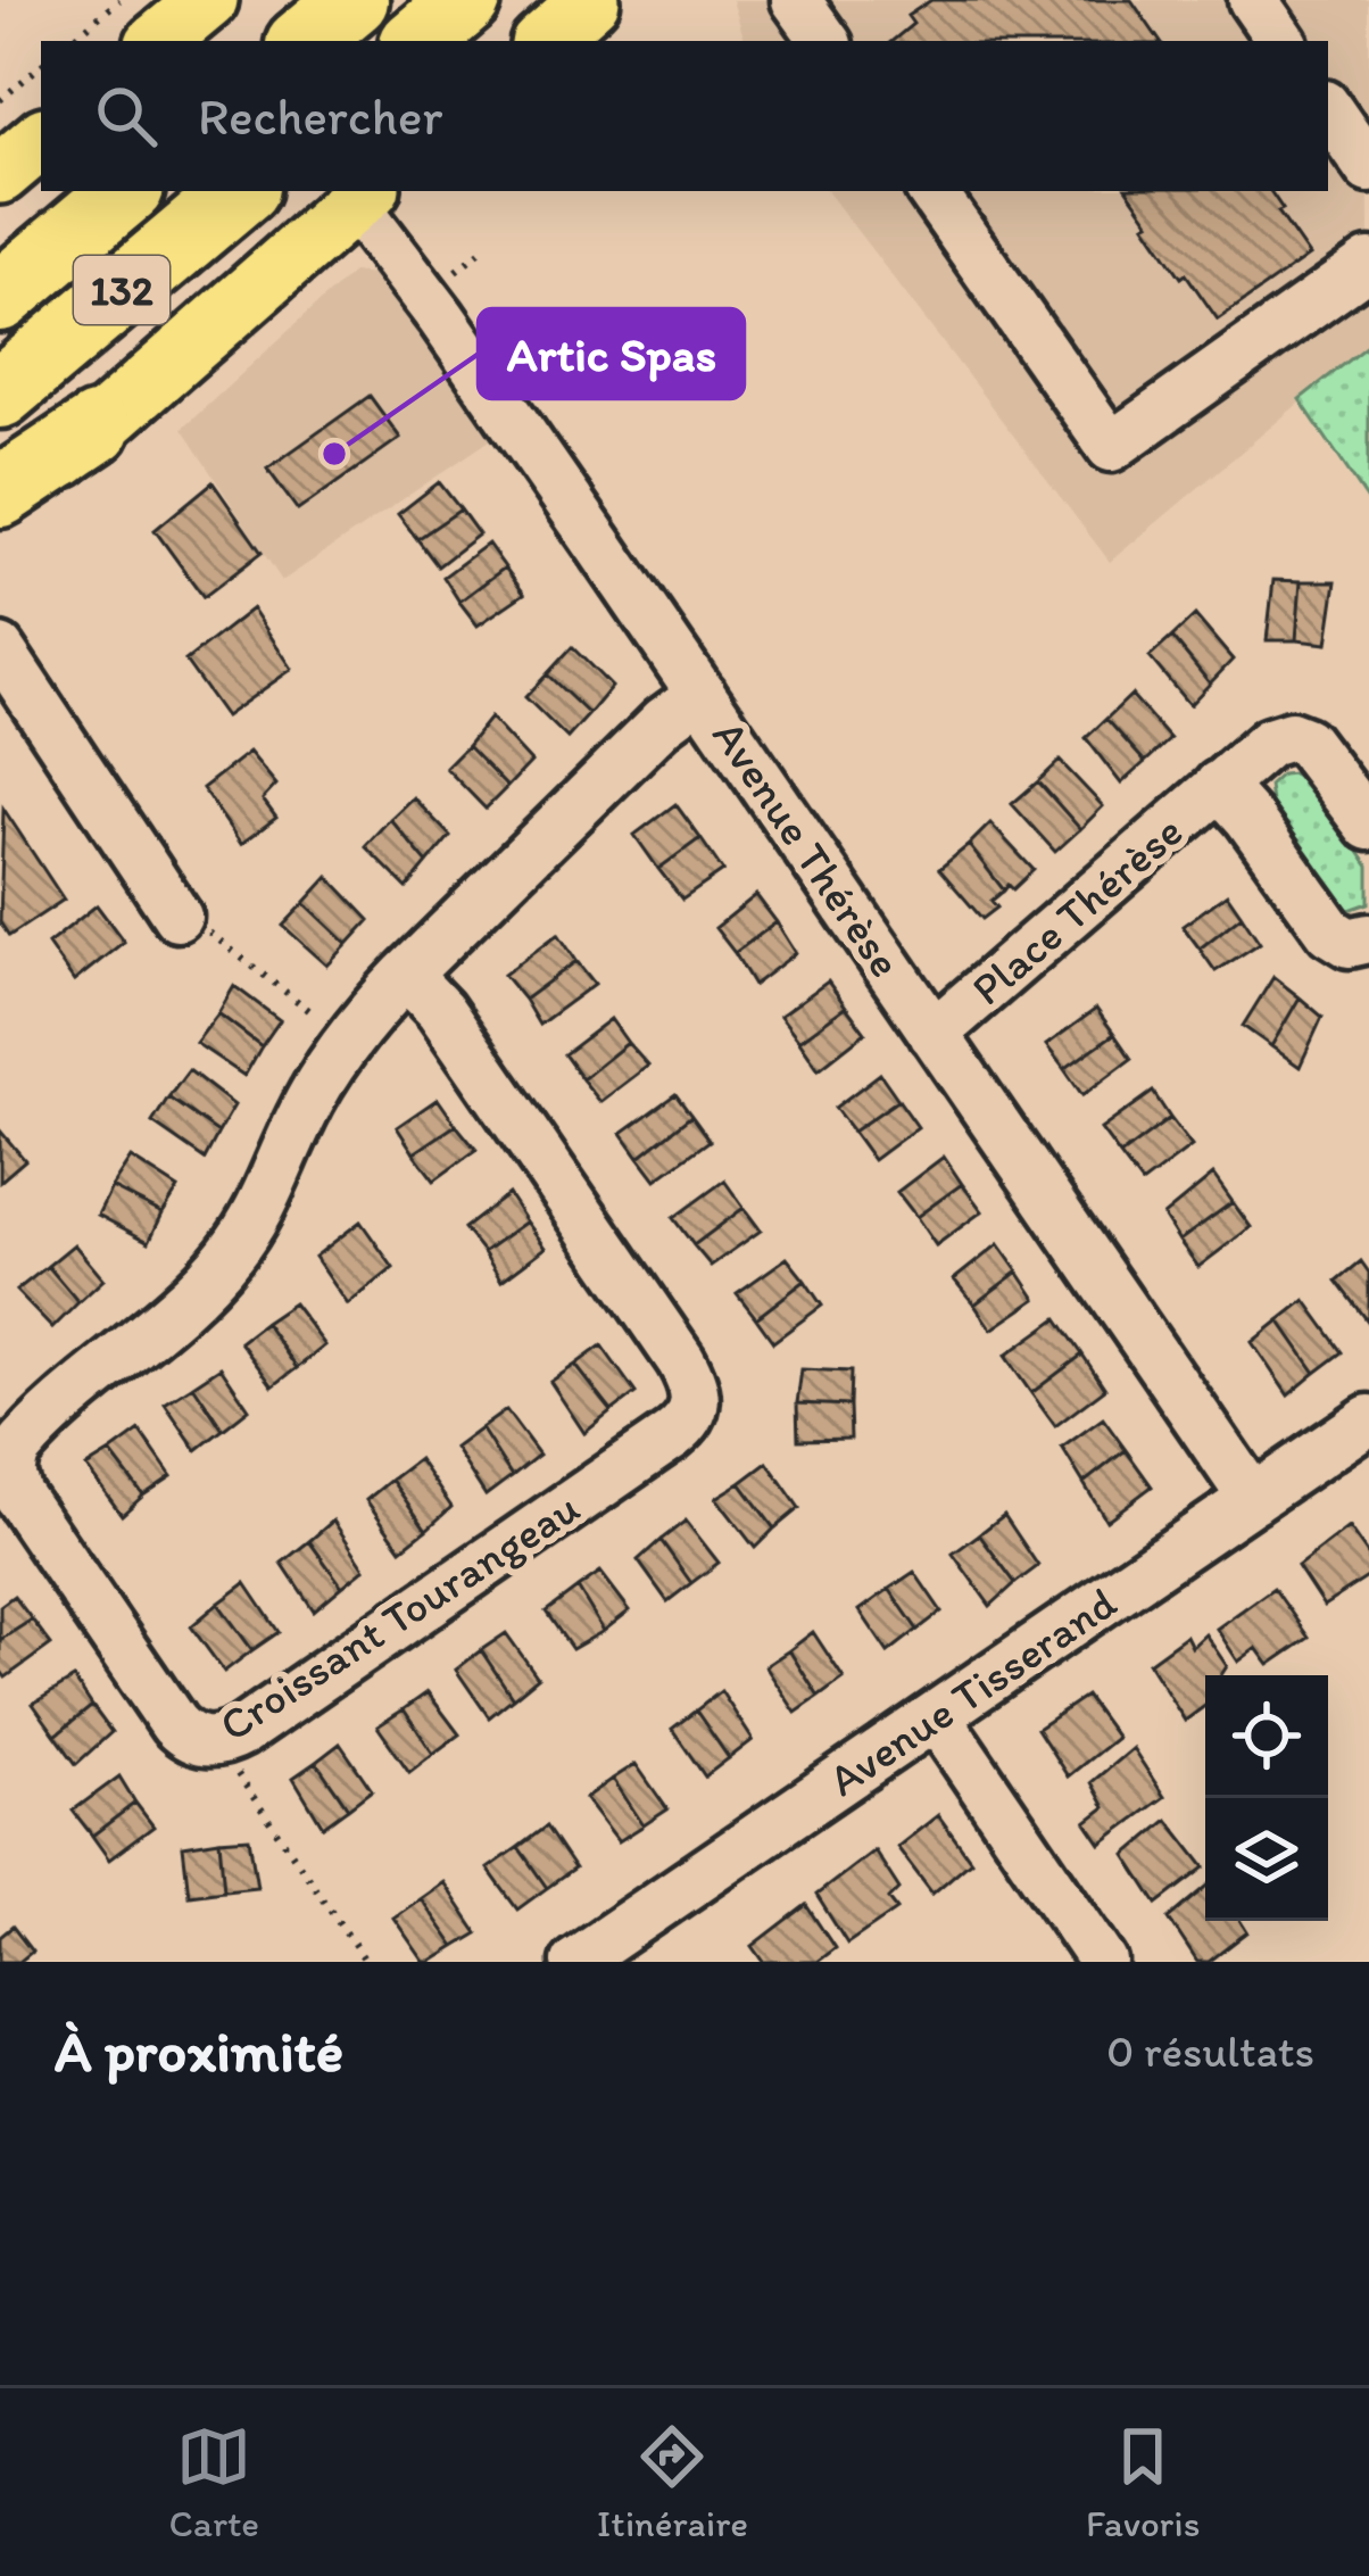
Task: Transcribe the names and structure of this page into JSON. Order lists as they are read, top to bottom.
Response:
{
  "streets": {
    "highway": ["132"],
    "street": [
      "Avenue Thérèse",
      "Place Thérèse",
      "Croissant Tourangeau",
      "Avenue Tisserand"
    ]
  },
  "crossings": [
    ["Avenue Thérèse", "Place Thérèse"],
    ["Avenue Thérèse", "Croissant Tourangeau"],
    ["Avenue Thérèse", "Avenue Tisserand"]
  ],
  "places": ["Artic Spas"],
  "page": {
    "search": "Rechercher",
    "heading": ["À proximité", "0 résultats"],
    "nav": ["Carte", "Itinéraire", "Favoris"]
  }
}
